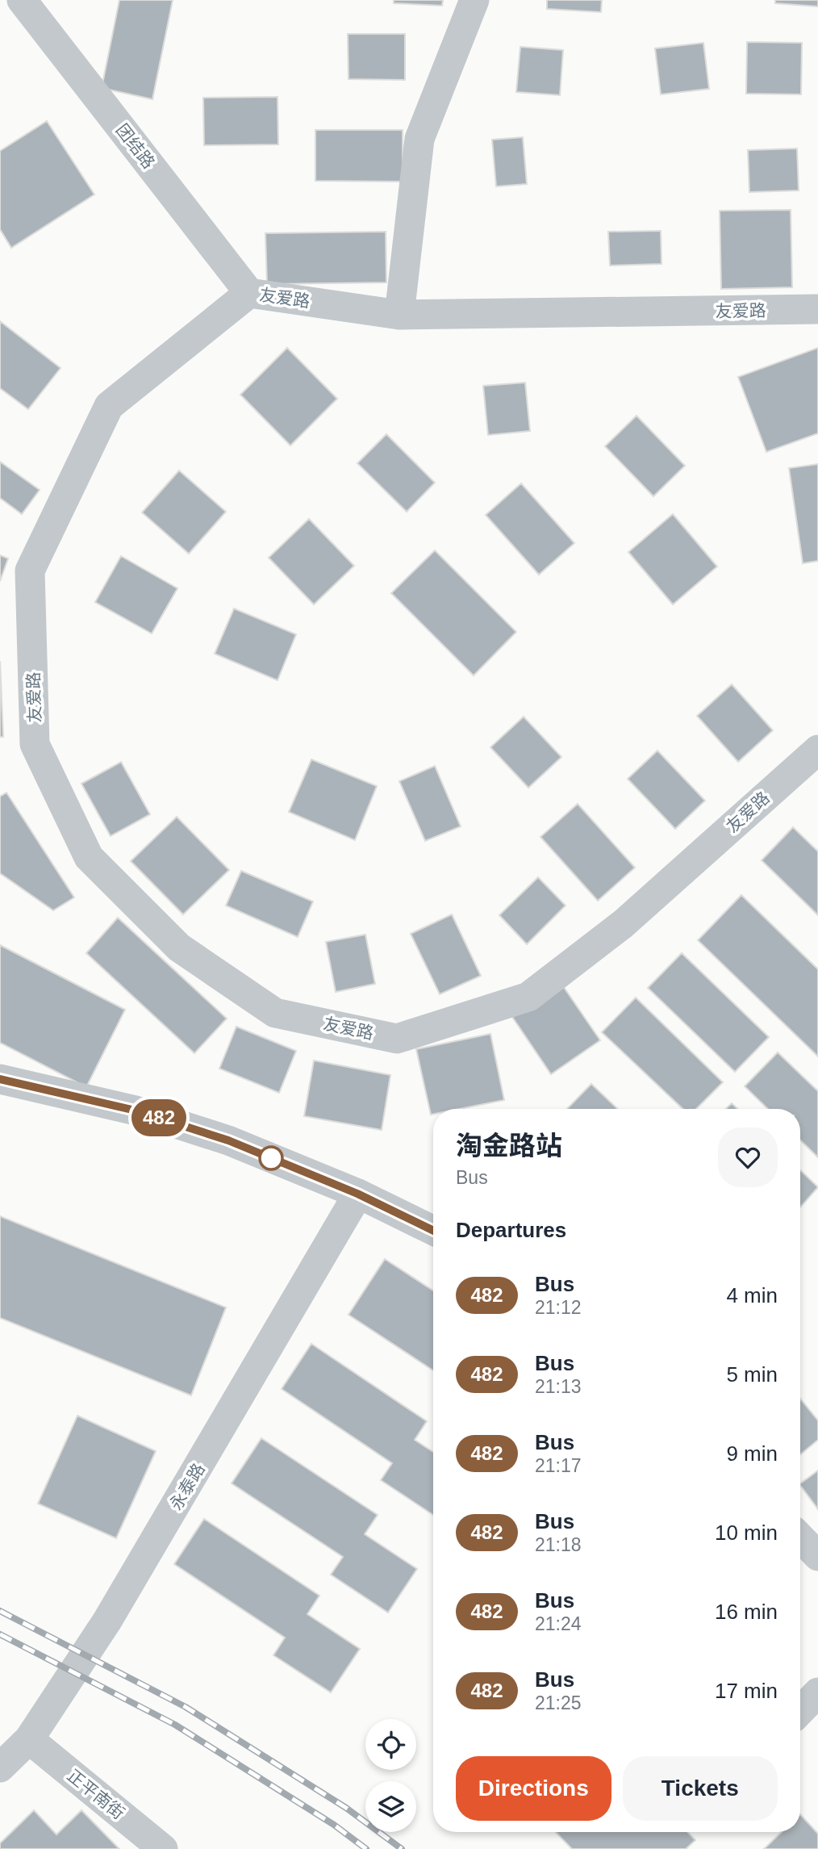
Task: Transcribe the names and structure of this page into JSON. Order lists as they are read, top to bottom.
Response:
{
  "streets": {
    "street": [
      "团结路",
      "友爱路",
      "永泰路",
      "正平南街"
    ]
  },
  "crossings": [
    ["团结路", "友爱路"],
    ["永泰路", "正平南街"]
  ],
  "lines": ["bus line 482"],
  "page": {
    "on_map": "482",
    "heading": [
      ["淘金路站", "Bus"],
      "Departures"
    ],
    "list": [
      {
        "mark": "482",
        "name": "Bus",
        "note": "21:12",
        "value": "4 min"
      },
      {
        "mark": "482",
        "name": "Bus",
        "note": "21:13",
        "value": "5 min"
      },
      {
        "mark": "482",
        "name": "Bus",
        "note": "21:17",
        "value": "9 min"
      },
      {
        "mark": "482",
        "name": "Bus",
        "note": "21:18",
        "value": "10 min"
      },
      {
        "mark": "482",
        "name": "Bus",
        "note": "21:24",
        "value": "16 min"
      },
      {
        "mark": "482",
        "name": "Bus",
        "note": "21:25",
        "value": "17 min"
      }
    ],
    "buttons": ["Directions", "Tickets"]
  }
}
